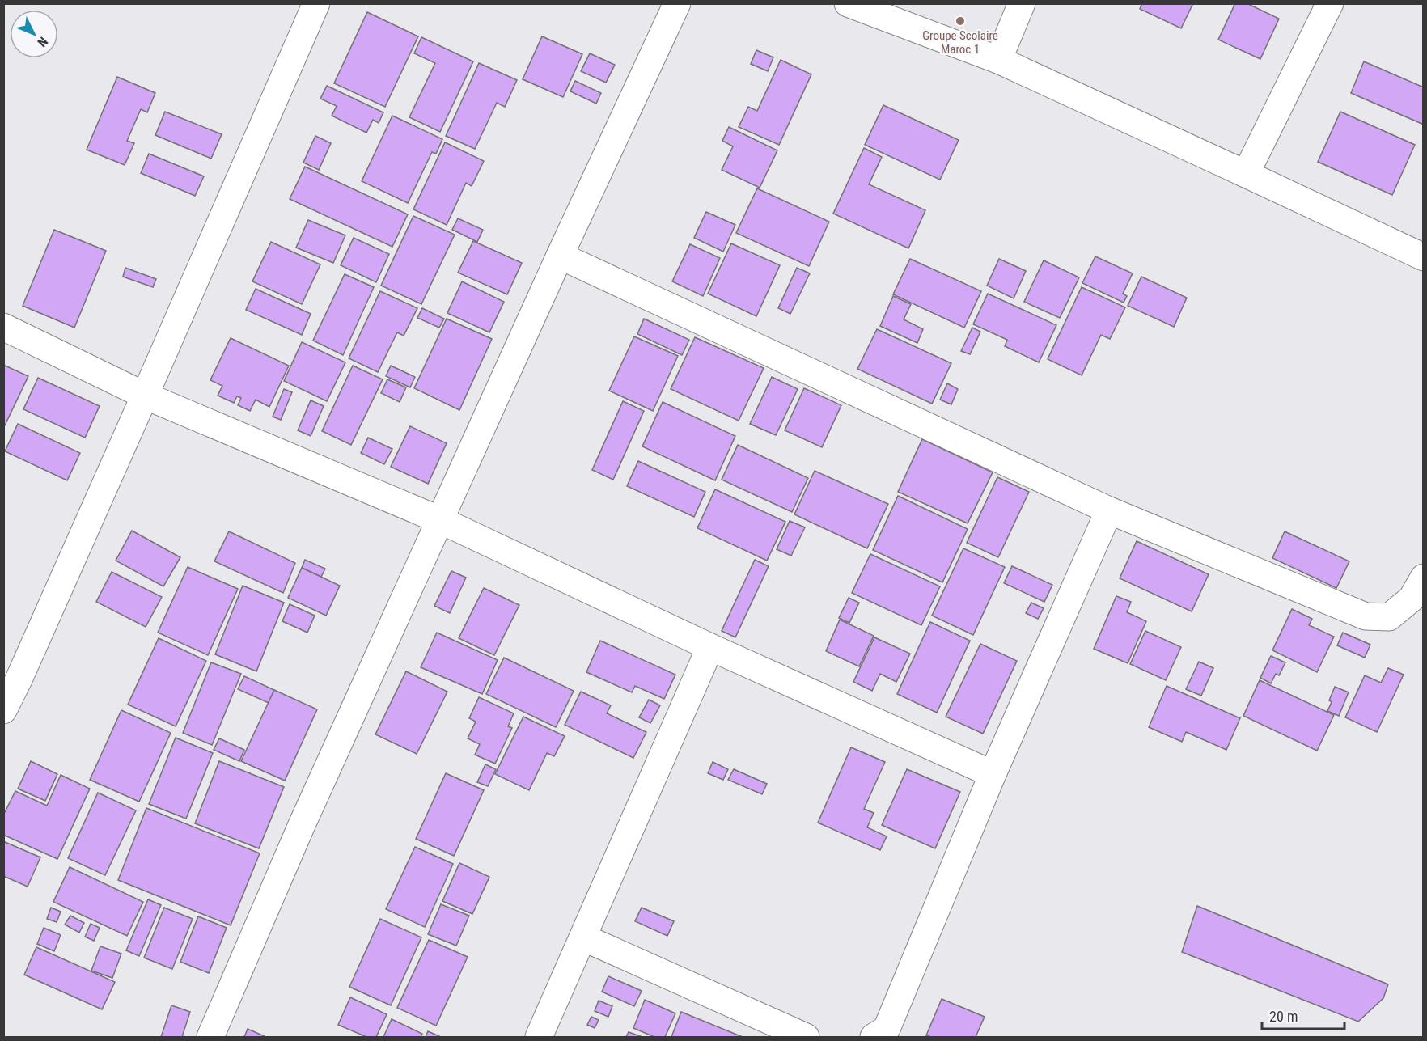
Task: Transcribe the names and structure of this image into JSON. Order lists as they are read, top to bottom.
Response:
{
  "places": ["Groupe Scolaire Maroc 1"],
  "scale_bar": "20 m",
  "north": "bottom right"
}
